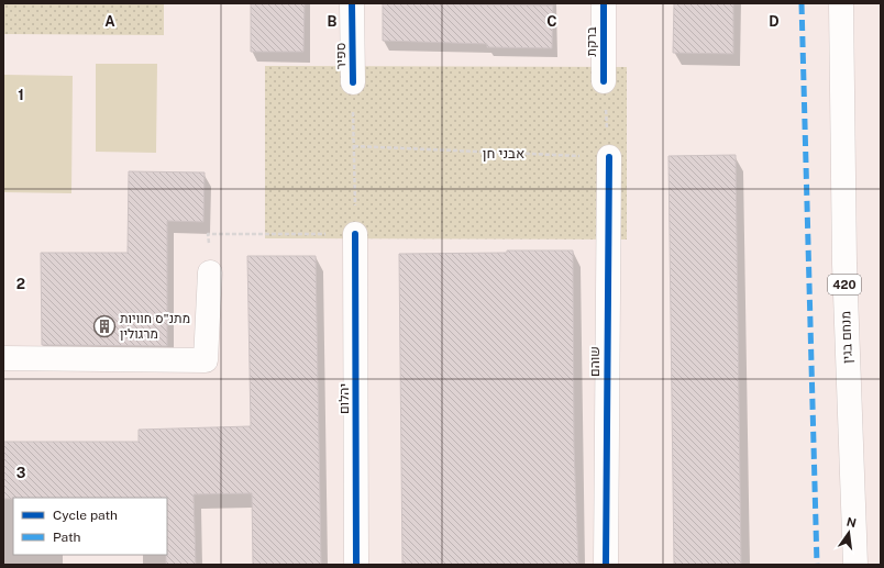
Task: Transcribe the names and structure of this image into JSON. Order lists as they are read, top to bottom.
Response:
{
  "streets": {
    "street": [
      "ברקת",
      "ספיר",
      "420",
      "מנחם בגין",
      "שוהם",
      "יהלום"
    ]
  },
  "districts": ["אבני חן"],
  "places": {
    "building": ["מתנ\"ס חוויות מרגולין"]
  },
  "legend": ["Cycle path", "Path"],
  "north": "top",
  "grid": {
    "columns": [
      "A",
      "B",
      "C",
      "D"
    ],
    "rows": ["1", "2", "3"]
  }
}
